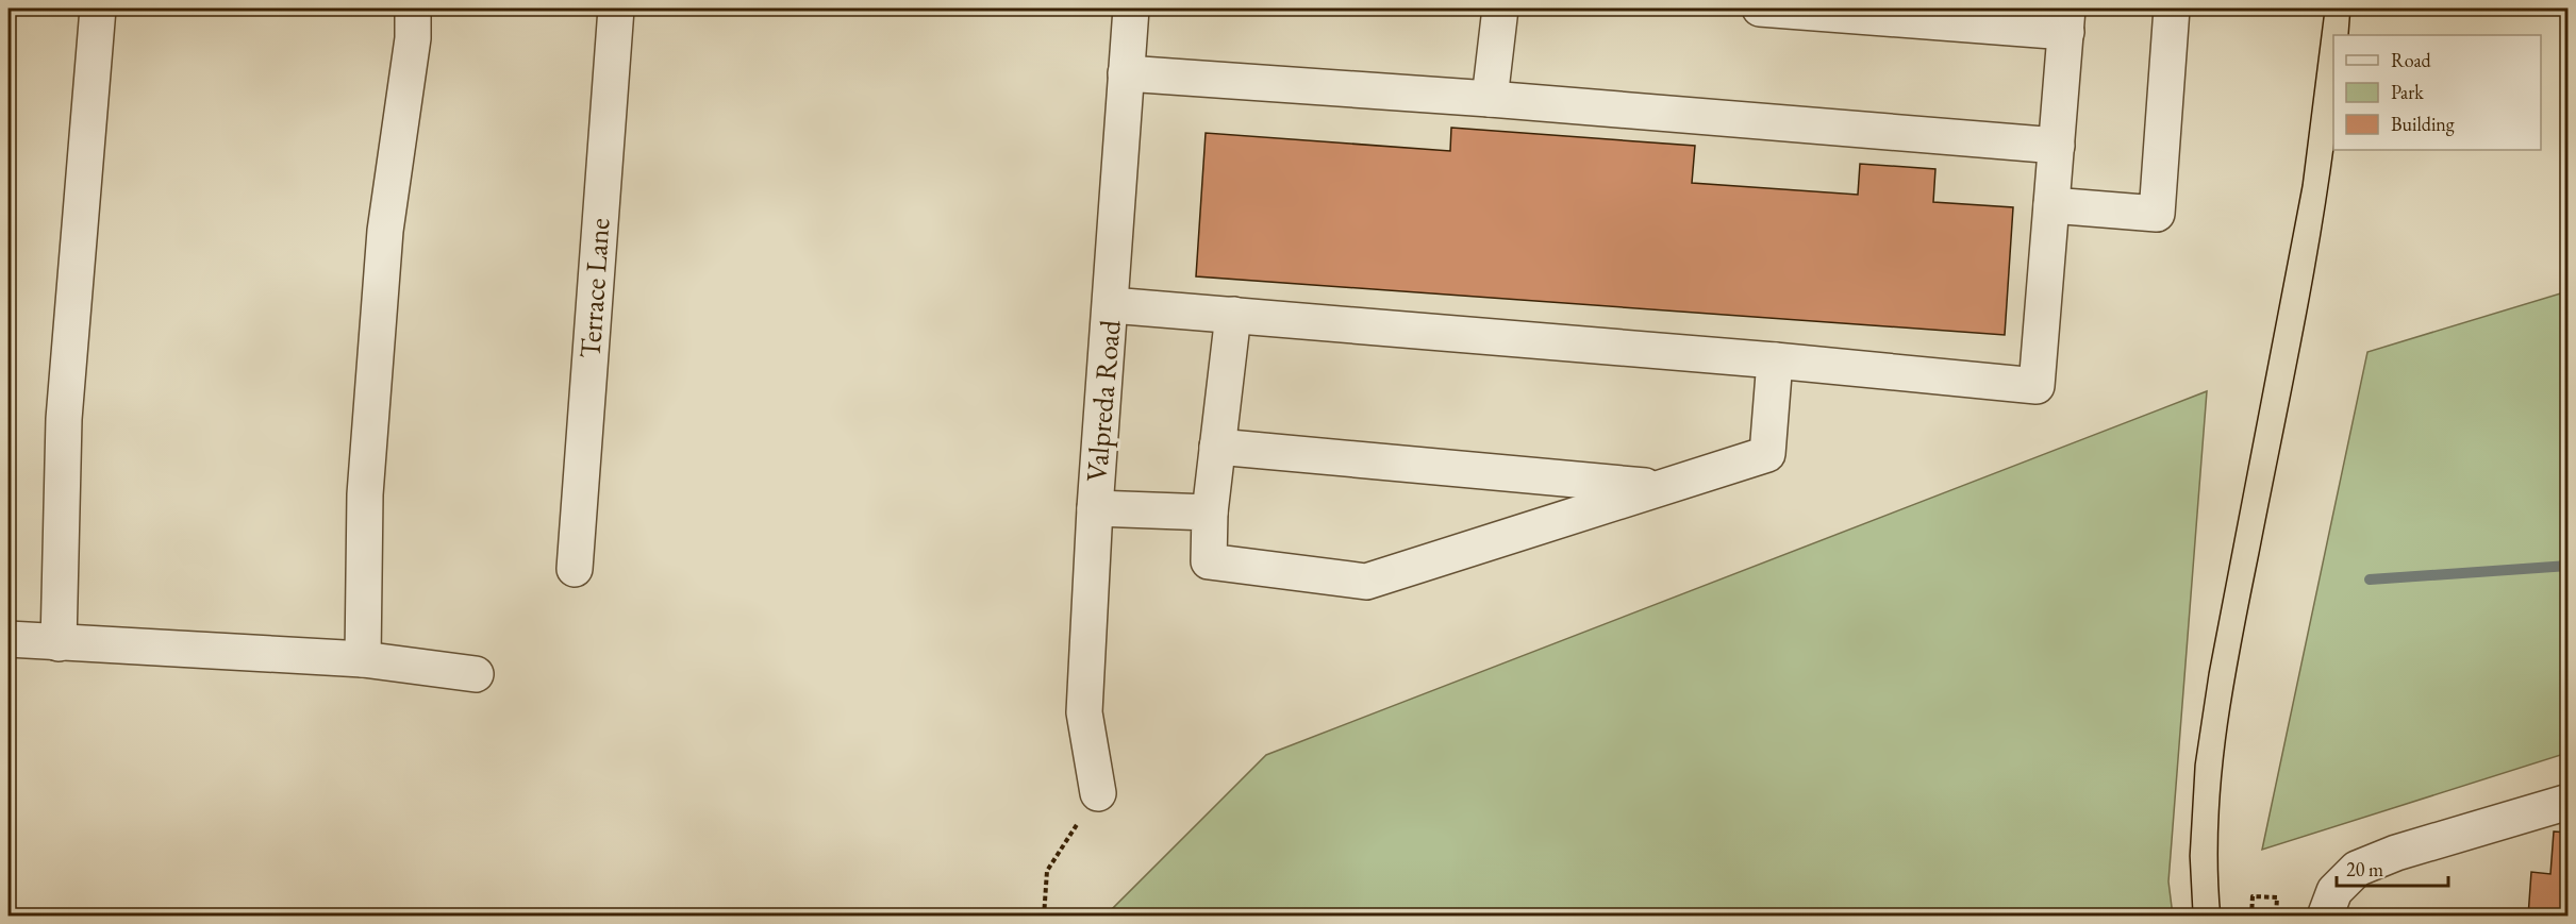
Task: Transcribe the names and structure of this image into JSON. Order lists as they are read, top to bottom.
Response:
{
  "streets": {
    "street": ["Terrace Lane", "Valpreda Road"]
  },
  "legend": ["Road", "Park", "Building"],
  "scale_bar": "20 m"
}
